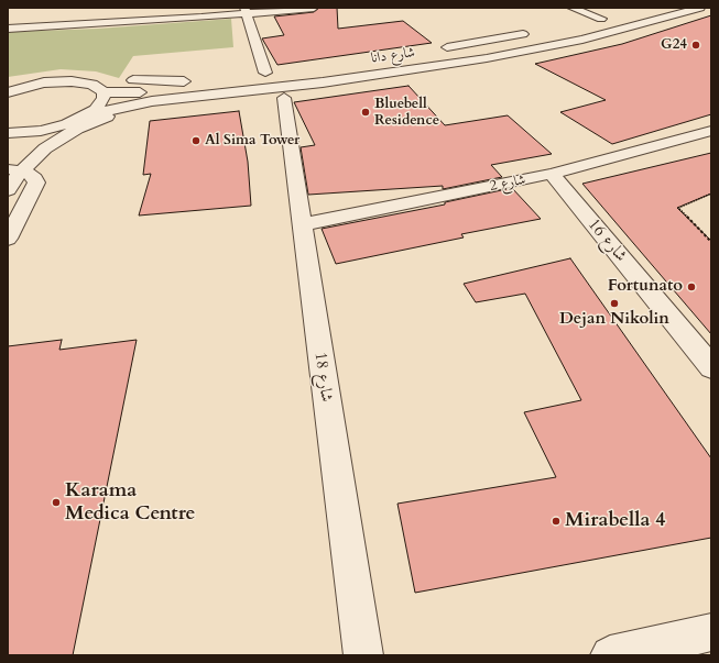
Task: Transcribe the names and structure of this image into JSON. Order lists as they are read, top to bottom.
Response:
{
  "streets": {
    "street": [
      "شارع دانا",
      "شارع 2",
      "شارع 16",
      "شارع 18"
    ]
  },
  "crossings": [
    ["شارع دانا", "شارع 18"],
    ["شارع 2", "شارع 16"],
    ["شارع 2", "شارع 18"]
  ],
  "places": [
    "G24",
    "Bluebell Residence",
    "Al Sima Tower",
    "Fortunato",
    "Dejan Nikolin",
    "Karama Medica Centre",
    "Mirabella 4"
  ]
}
